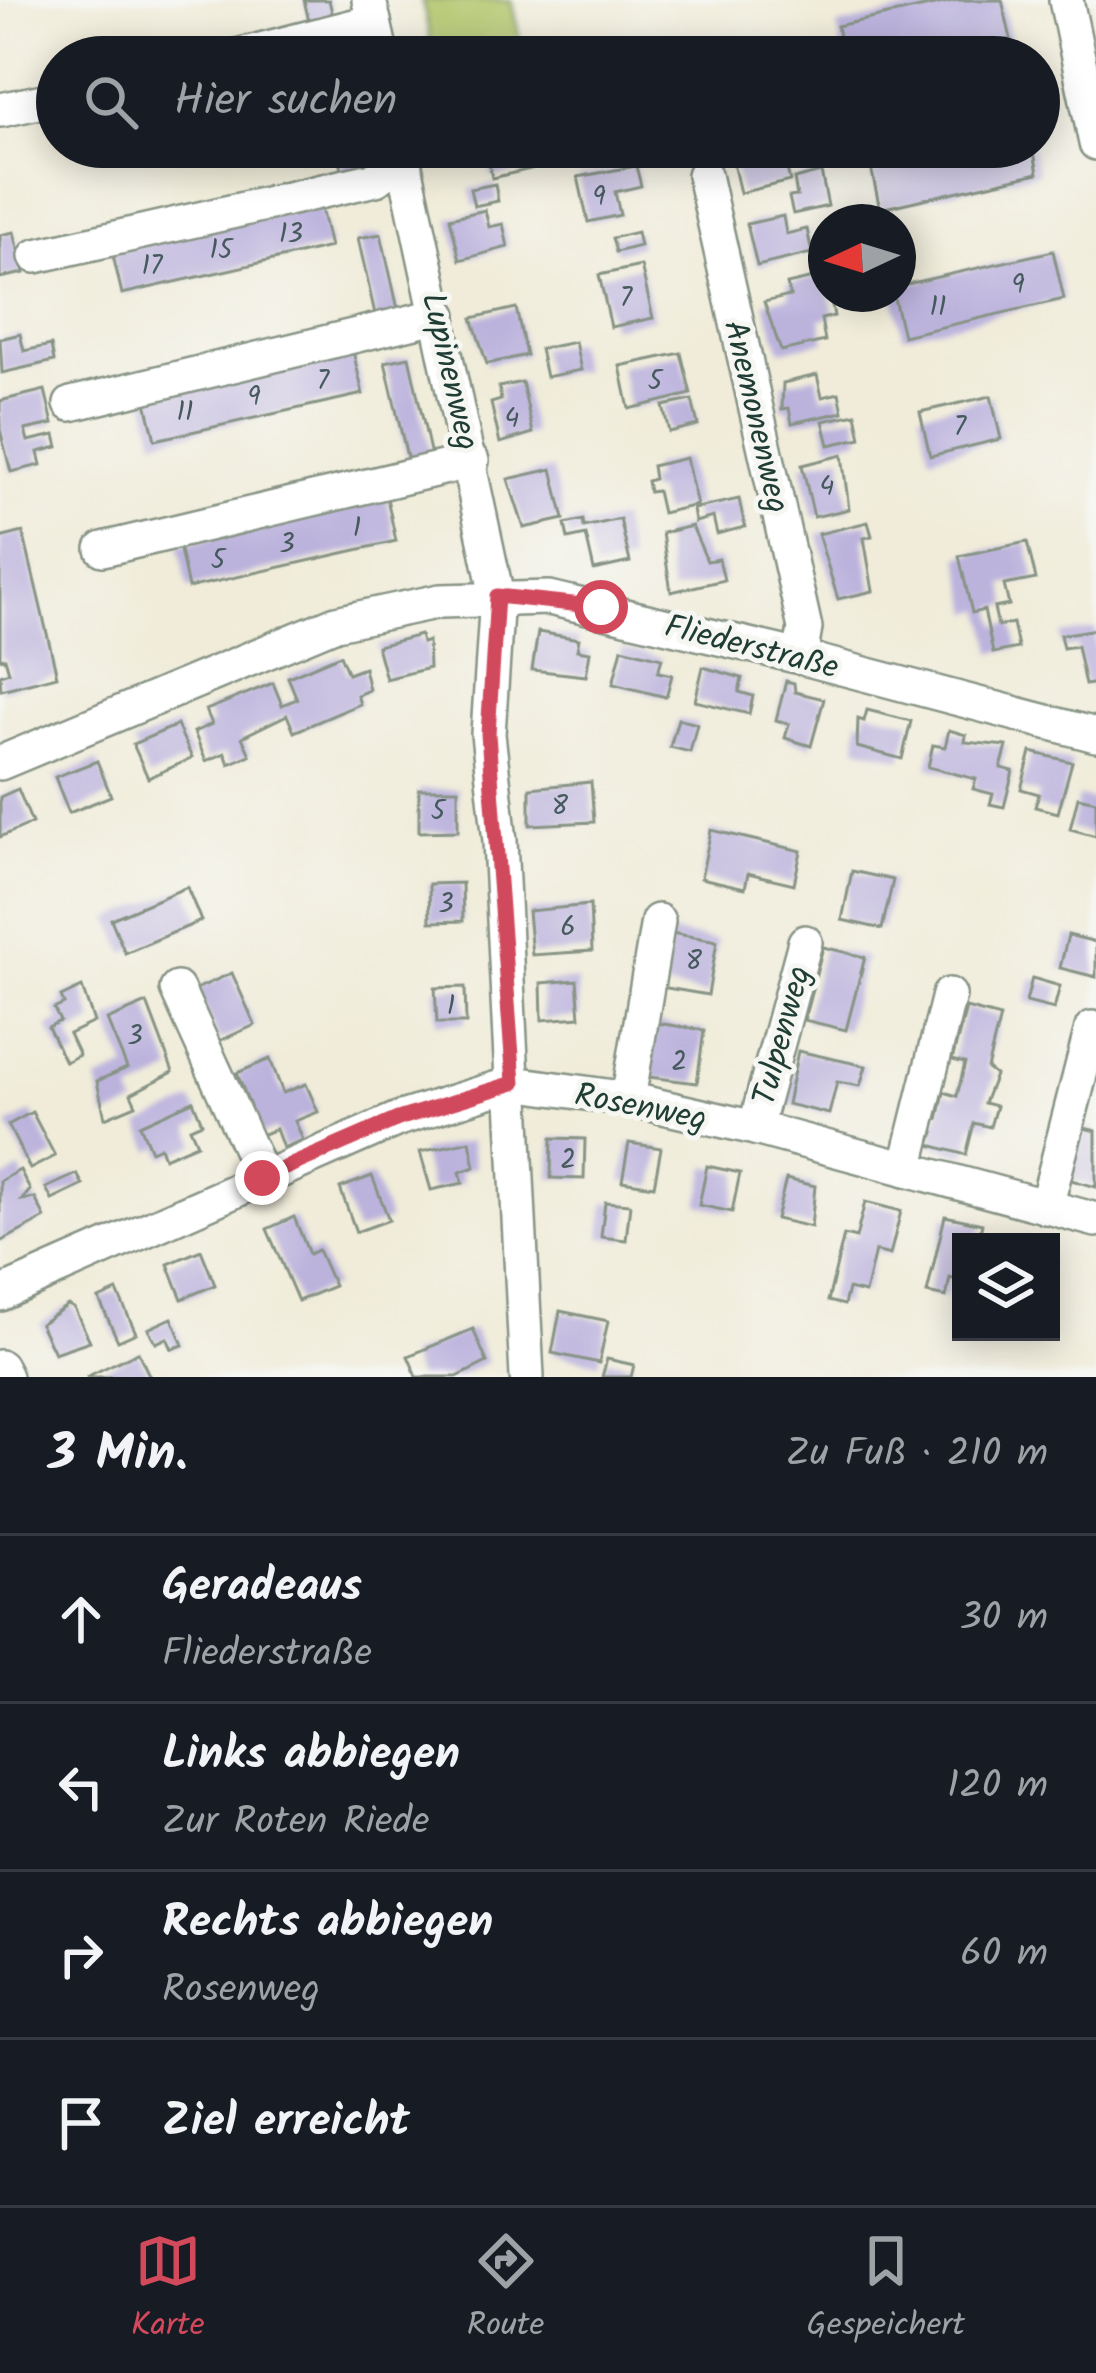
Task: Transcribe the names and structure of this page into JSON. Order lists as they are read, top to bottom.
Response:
{
  "streets": {
    "street": [
      "Lupinenweg",
      "Anemonenweg",
      "Fliederstraße",
      "Tulpenweg",
      "Rosenweg"
    ]
  },
  "crossings": [
    ["Lupinenweg", "Fliederstraße"],
    ["Lupinenweg", "Rosenweg"],
    ["Anemonenweg", "Fliederstraße"],
    ["Tulpenweg", "Rosenweg"]
  ],
  "house_numbers": [
    "9",
    "13",
    "15",
    "17",
    "9",
    "7",
    "11",
    "7",
    "5",
    "9",
    "11",
    "4",
    "7",
    "4",
    "1",
    "3",
    "5",
    "8",
    "5",
    "3",
    "6",
    "8",
    "1",
    "3",
    "2",
    "2"
  ],
  "north": "left",
  "page": {
    "search": "Hier suchen",
    "heading": ["3 Min.", "Zu Fuß · 210 m"],
    "list": [
      ["Geradeaus", "Fliederstraße", "30 m"],
      ["Links abbiegen", "Zur Roten Riede", "120 m"],
      ["Rechts abbiegen", "Rosenweg", "60 m"],
      "Ziel erreicht"
    ],
    "nav": ["Karte", "Route", "Gespeichert"]
  }
}
